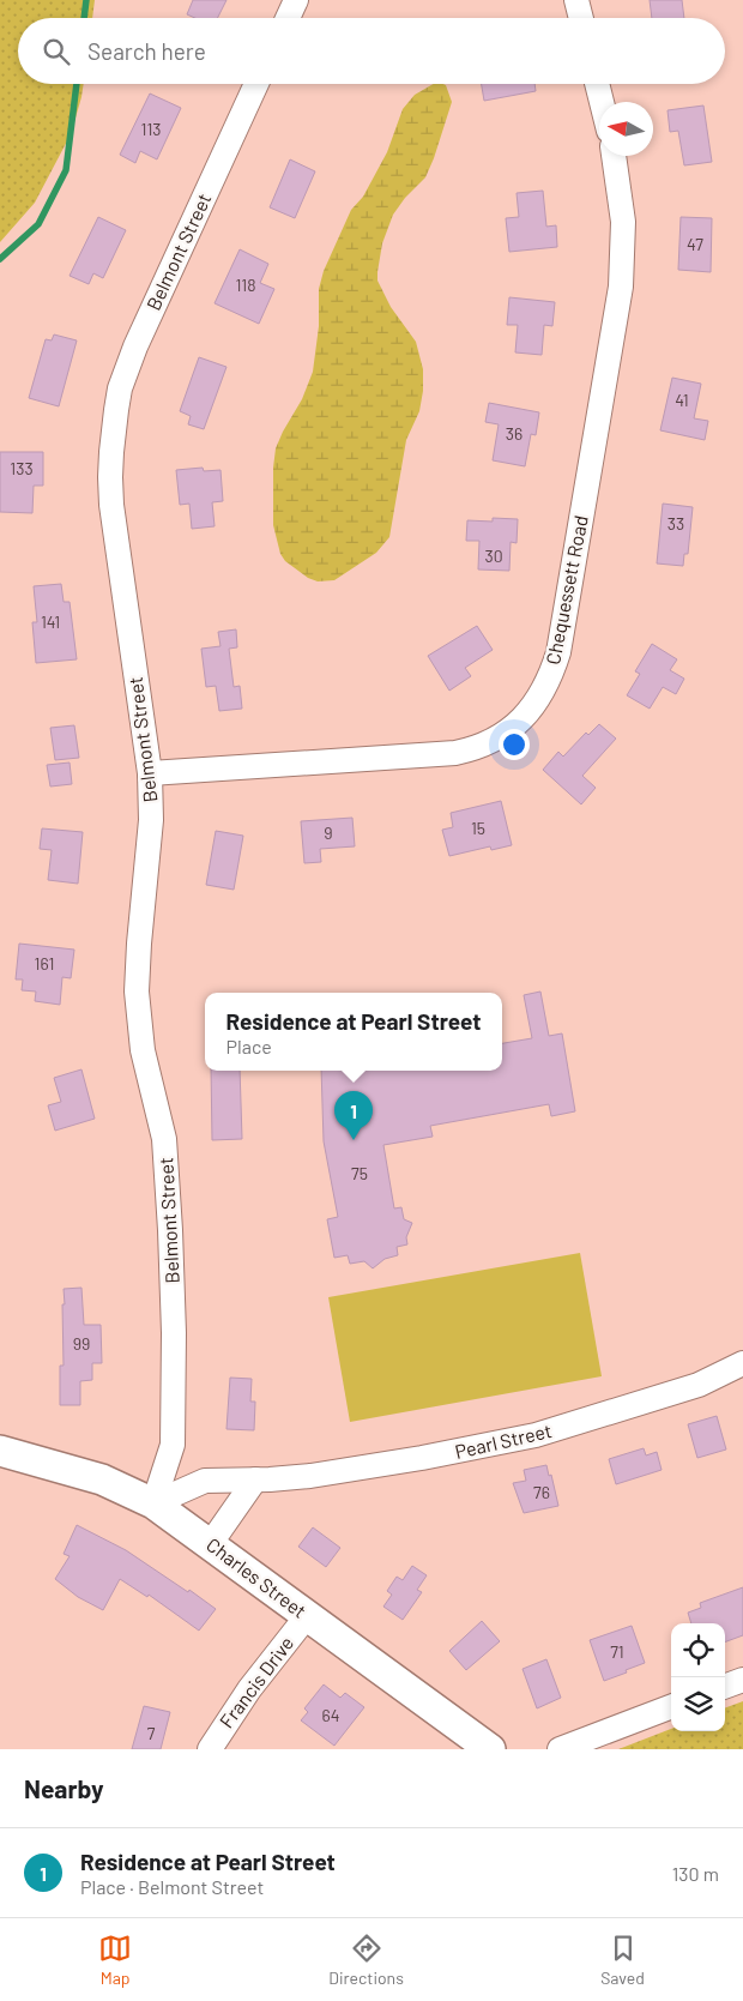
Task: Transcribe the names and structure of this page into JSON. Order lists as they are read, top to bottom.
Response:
{
  "streets": {
    "street": [
      "Belmont Street",
      "Chequessett Road",
      "Pearl Street",
      "Charles Street",
      "Francis Drive"
    ]
  },
  "crossings": [
    ["Belmont Street", "Chequessett Road"],
    ["Belmont Street", "Pearl Street"],
    ["Belmont Street", "Charles Street"],
    ["Pearl Street", "Charles Street"],
    ["Charles Street", "Francis Drive"]
  ],
  "house_numbers": [
    "113",
    "47",
    "118",
    "41",
    "36",
    "133",
    "33",
    "30",
    "141",
    "15",
    "9",
    "161",
    "75",
    "99",
    "76",
    "71",
    "64",
    "7"
  ],
  "north": "left",
  "page": {
    "search": "Search here",
    "popup": ["Residence at Pearl Street", "Place"],
    "pins": "1",
    "heading": "Nearby",
    "list": [
      {
        "mark": "1",
        "name": "Residence at Pearl Street",
        "note": "Place · Belmont Street",
        "value": "130 m"
      }
    ],
    "nav": ["Map", "Directions", "Saved"]
  }
}
